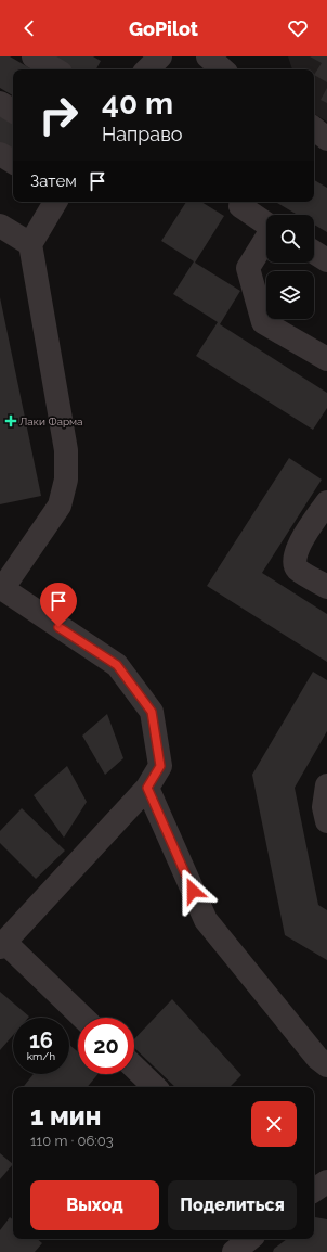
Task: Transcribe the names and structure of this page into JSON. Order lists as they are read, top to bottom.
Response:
{
  "places": {
    "health": ["Лаки Фарма"]
  },
  "page": {
    "header": "GoPilot",
    "turn": ["40 m", "Направо"],
    "then": "Затем",
    "speed": "16 km/h",
    "limit": "20",
    "heading": ["1 мин", "110 m · 06:03"],
    "buttons": ["Выход", "Поделиться"]
  }
}
